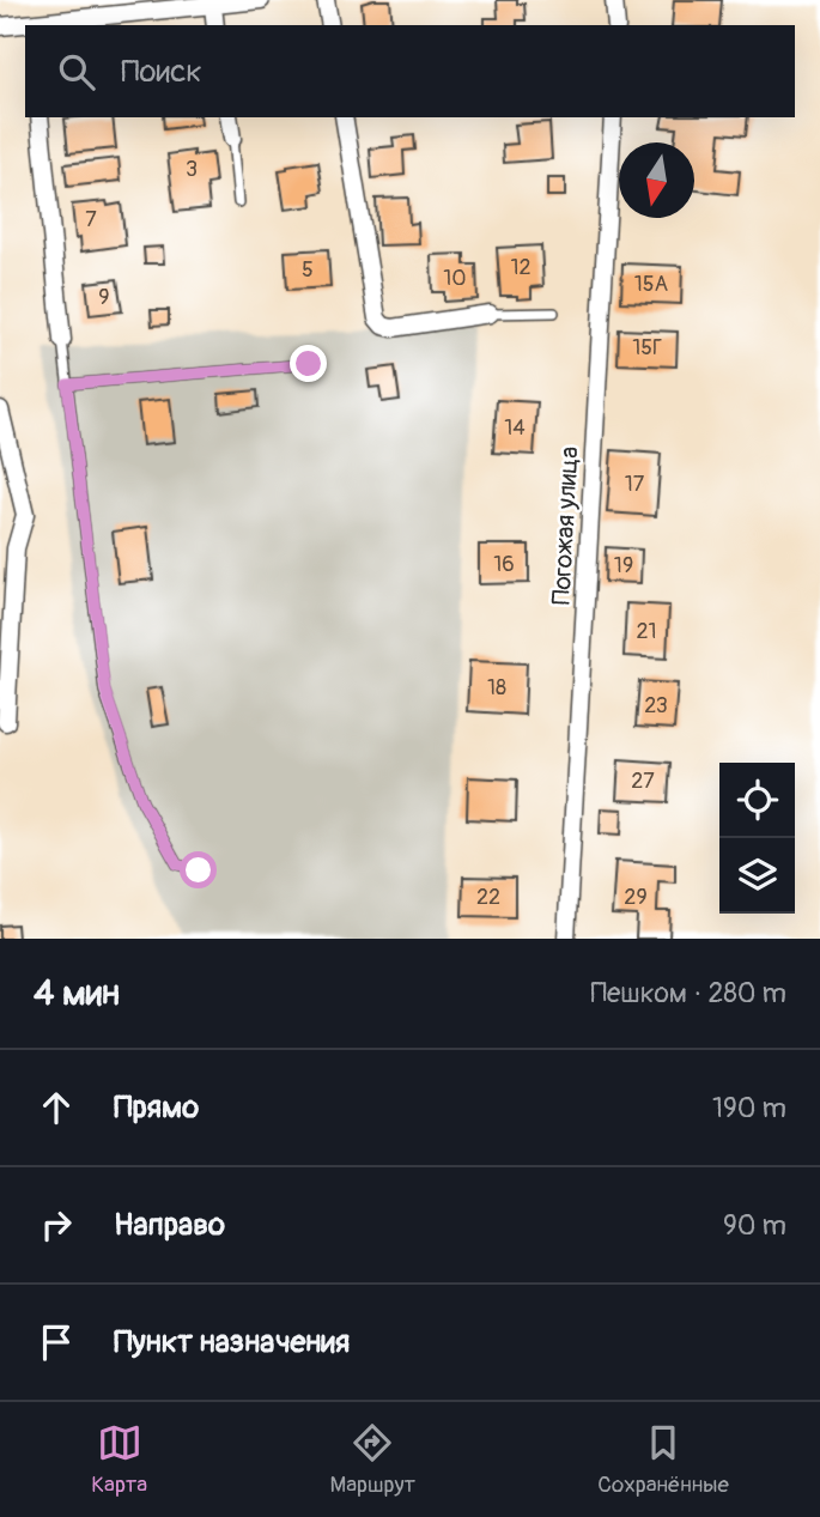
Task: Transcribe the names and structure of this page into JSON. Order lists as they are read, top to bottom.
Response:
{
  "streets": {
    "street": ["Погожая улица"]
  },
  "house_numbers": [
    "3",
    "7",
    "12",
    "5",
    "10",
    "15А",
    "9",
    "15Г",
    "14",
    "17",
    "16",
    "19",
    "21",
    "18",
    "23",
    "27",
    "22",
    "29"
  ],
  "north": "bottom",
  "page": {
    "search": "Поиск",
    "heading": ["4 мин", "Пешком · 280 m"],
    "list": [
      ["Прямо", "190 m"],
      ["Направо", "90 m"],
      "Пункт назначения"
    ],
    "nav": ["Карта", "Маршрут", "Сохранённые"]
  }
}
